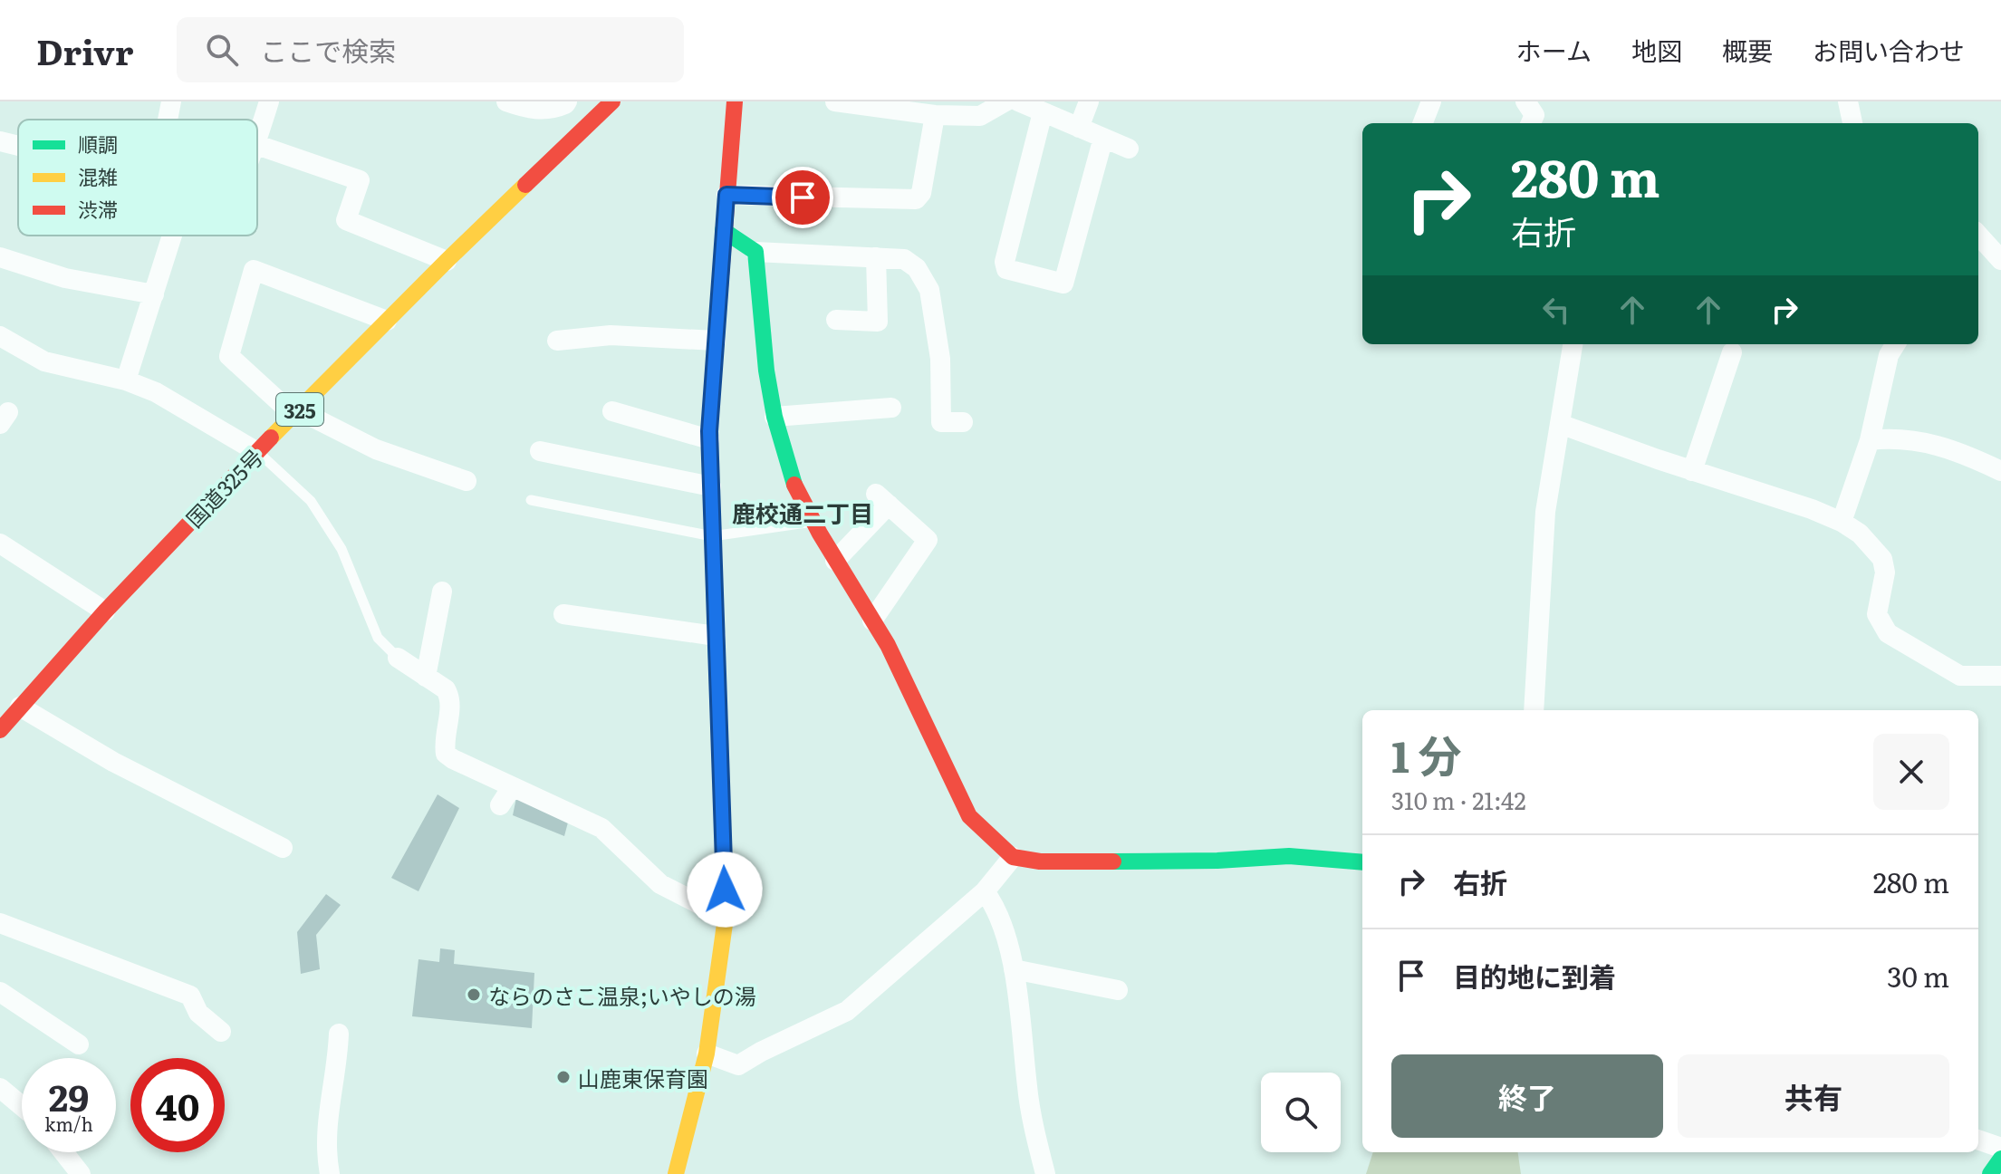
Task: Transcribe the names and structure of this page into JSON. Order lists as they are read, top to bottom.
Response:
{
  "streets": {
    "main road": ["325", "国道325号"]
  },
  "districts": ["鹿校通二丁目"],
  "places": ["ならのさこ温泉;いやしの湯", "山鹿東保育園"],
  "legend": ["順調", "混雑", "渋滞"],
  "page": {
    "header": "Drivr",
    "search": "ここで検索",
    "nav": [
      "ホーム",
      "地図",
      "概要",
      "お問い合わせ"
    ],
    "turn": ["280 m", "右折"],
    "heading": ["1 分", "310 m · 21:42"],
    "list": [
      {
        "name": "右折",
        "value": "280 m"
      },
      {
        "name": "目的地に到着",
        "value": "30 m"
      }
    ],
    "buttons": ["終了", "共有"],
    "speed": "29 km/h",
    "limit": "40"
  }
}
